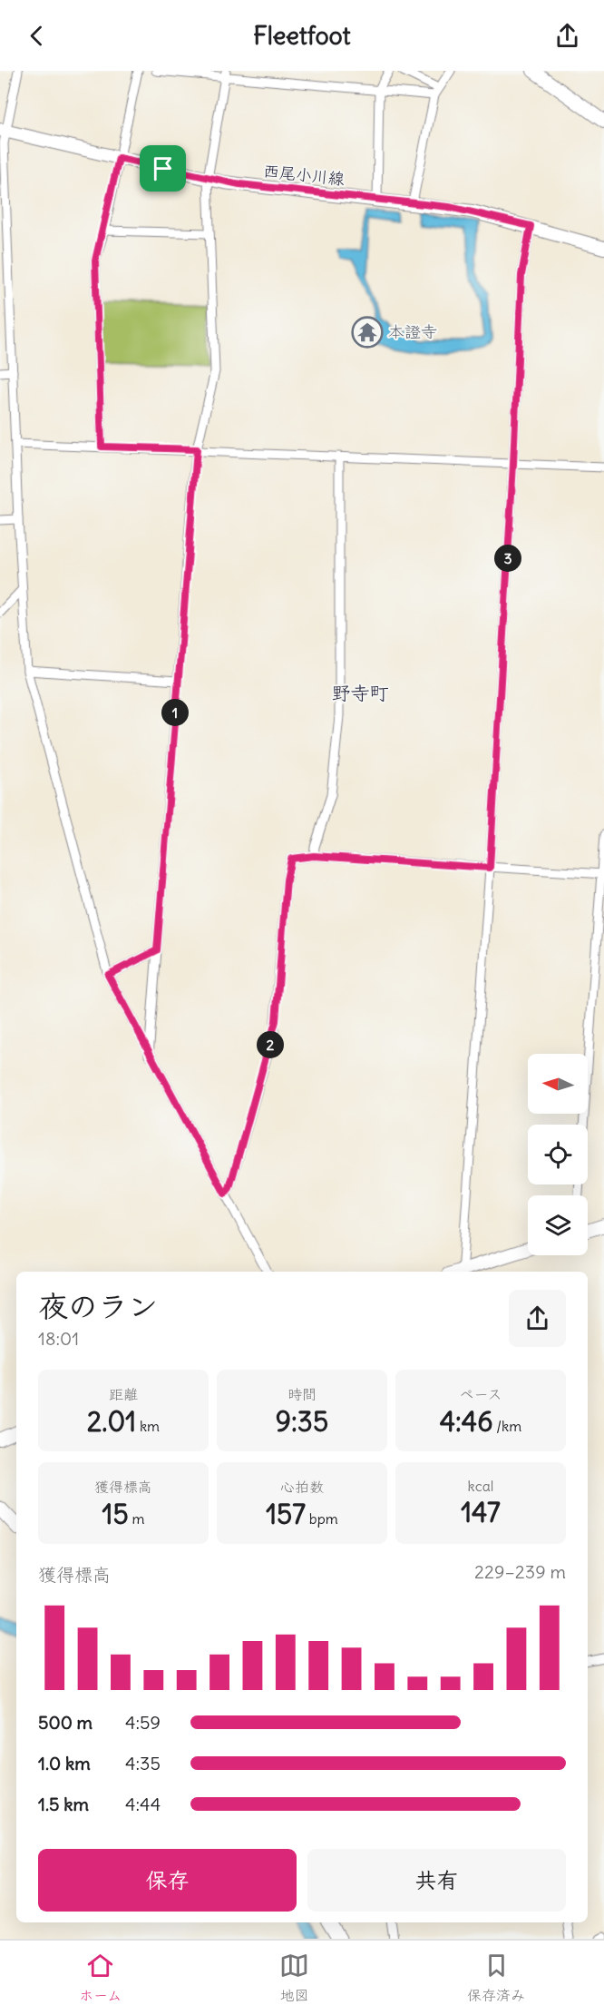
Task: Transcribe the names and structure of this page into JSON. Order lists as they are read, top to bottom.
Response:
{
  "streets": {
    "main road": ["西尾小川線"]
  },
  "districts": ["野寺町"],
  "places": {
    "temple": ["本證寺"]
  },
  "north": "left",
  "page": {
    "header": "Fleetfoot",
    "pins": ["3", "1", "2"],
    "heading": ["夜のラン", "18:01"],
    "stats": [
      ["距離", "2.01 km"],
      ["時間", "9:35"],
      ["ペース", "4:46 /km"],
      ["獲得標高", "15 m"],
      ["心拍数", "157 bpm"],
      ["kcal", "147"]
    ],
    "chart": ["獲得標高", "229–239 m"],
    "list": [
      {
        "name": "500 m",
        "note": "4:59"
      },
      {
        "name": "1.0 km",
        "note": "4:35"
      },
      {
        "name": "1.5 km",
        "note": "4:44"
      }
    ],
    "buttons": ["保存", "共有"],
    "tabs": ["ホーム", "地図", "保存済み"]
  }
}
